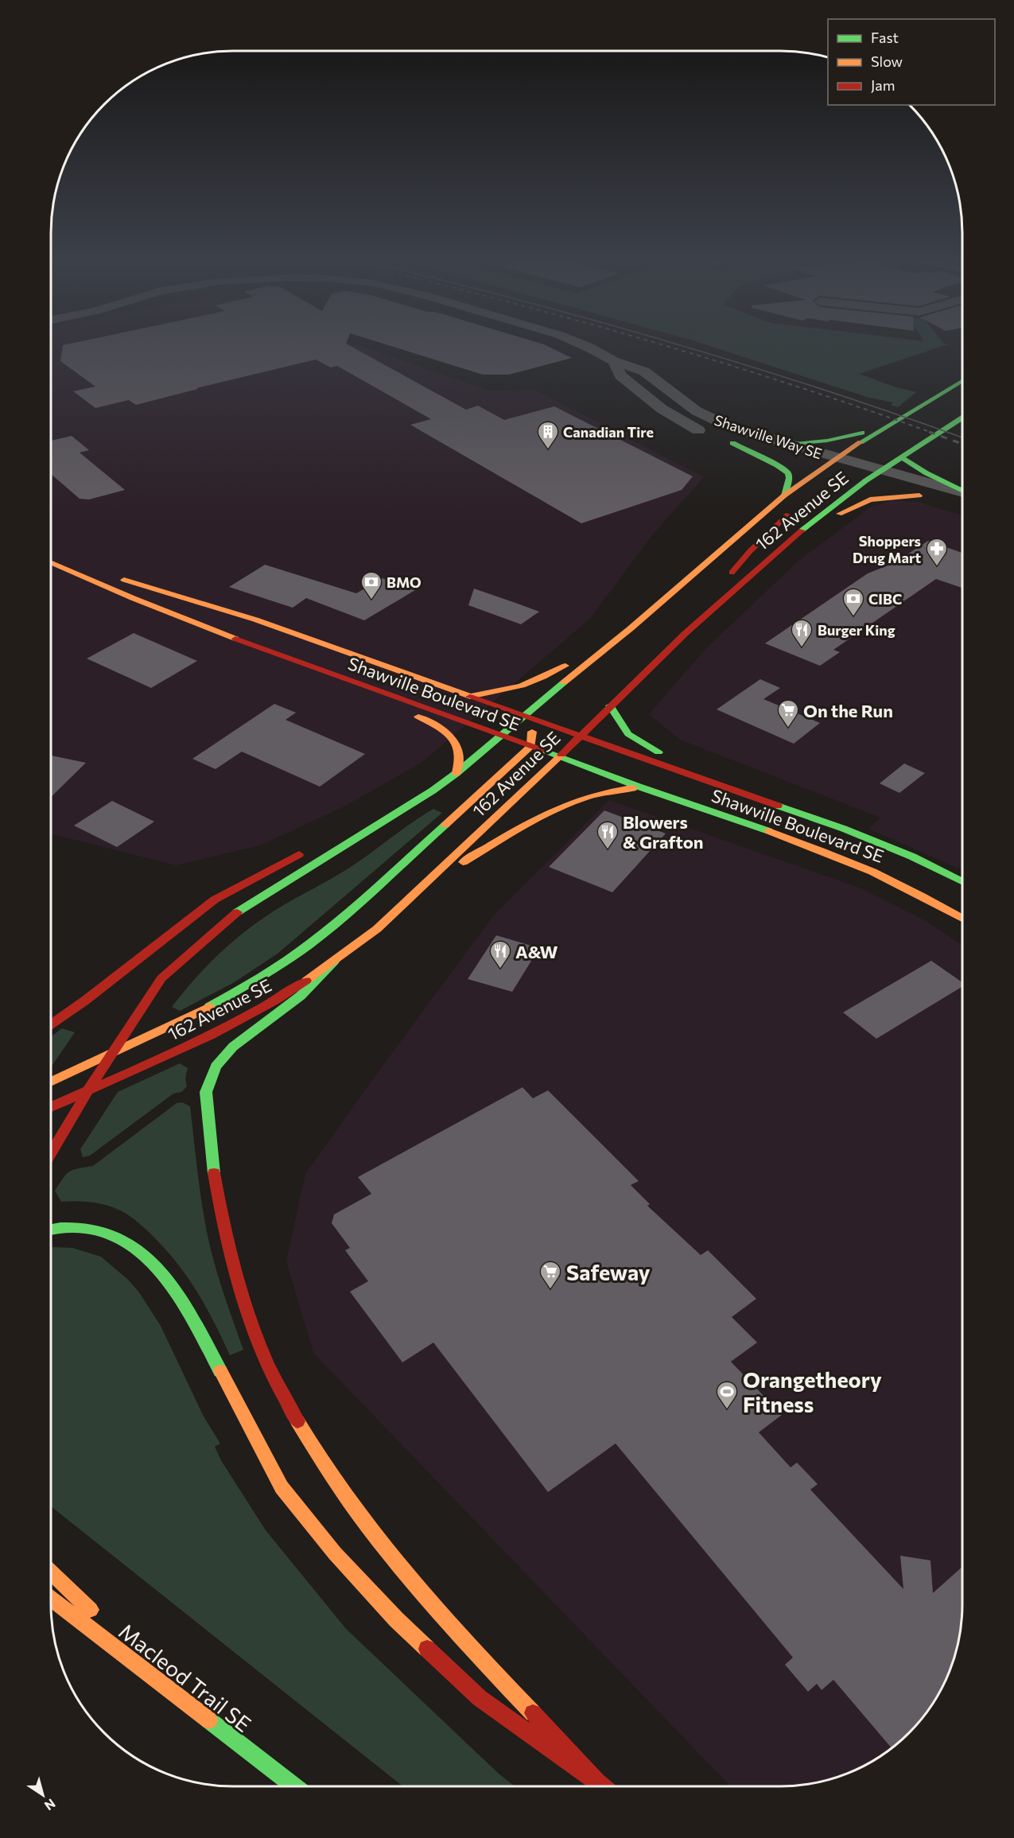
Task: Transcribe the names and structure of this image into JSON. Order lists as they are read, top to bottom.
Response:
{
  "streets": {
    "main road": ["162 Avenue SE", "Shawville Boulevard SE", "Macleod Trail SE"],
    "street": ["Shawville Way SE"]
  },
  "crossings": [
    ["Shawville Way SE", "162 Avenue SE"],
    ["162 Avenue SE", "Shawville Boulevard SE"]
  ],
  "places": {
    "building": ["Canadian Tire"],
    "pharmacy": ["Shoppers Drug Mart"],
    "bank": ["BMO", "CIBC"],
    "restaurant": ["Burger King", "Blowers & Grafton", "A&W"],
    "supermarket": ["On the Run", "Safeway"],
    "sports": ["Orangetheory Fitness"]
  },
  "legend": ["Fast", "Slow", "Jam"],
  "north": "bottom right"
}
